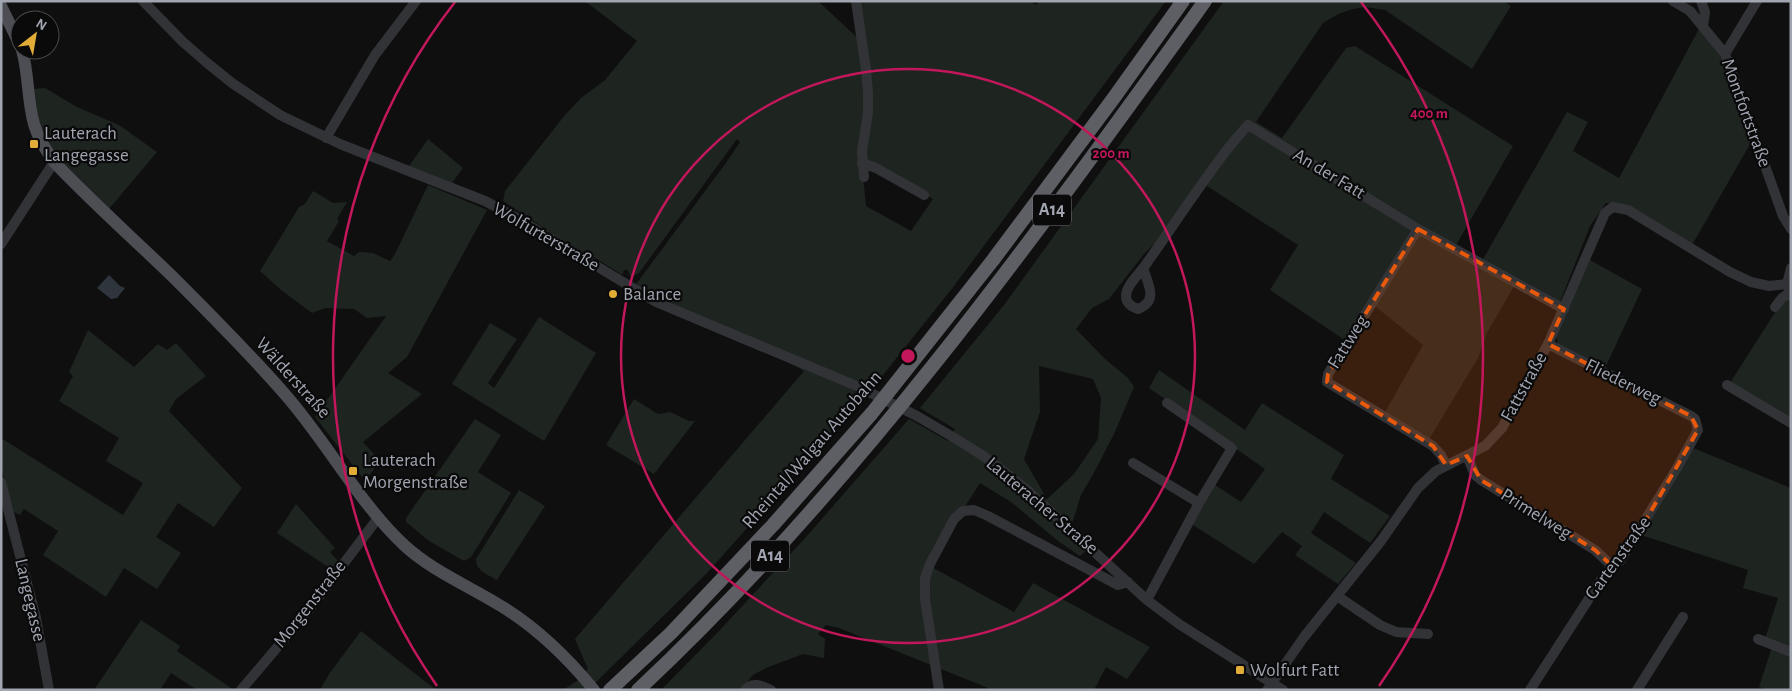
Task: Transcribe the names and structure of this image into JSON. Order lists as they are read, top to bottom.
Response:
{
  "streets": {
    "highway": ["A14", "Rheintal/Walgau Autobahn"],
    "main road": ["Wälderstraße"],
    "street": [
      "Montfortstraße",
      "An der Fatt",
      "Wolfurterstraße",
      "Fattweg",
      "Fliederweg",
      "Fattstraße",
      "Lauteracher Straße",
      "Primelweg",
      "Gartenstraße",
      "Langegasse",
      "Morgenstraße"
    ]
  },
  "crossings": [
    ["An der Fatt", "Fattweg"],
    ["An der Fatt", "Fattstraße"],
    ["Wolfurterstraße", "Lauteracher Straße"],
    ["Fattweg", "Fattstraße"],
    ["Wälderstraße", "Morgenstraße"],
    ["Fliederweg", "Fattstraße"],
    ["Fliederweg", "Gartenstraße"],
    ["Fattstraße", "Lauteracher Straße"],
    ["Fattstraße", "Primelweg"],
    ["Primelweg", "Gartenstraße"]
  ],
  "places": {
    "transit": ["Lauterach Langegasse", "Lauterach Morgenstraße", "Wolfurt Fatt"],
    "other": ["Balance"]
  },
  "north": "top right",
  "rings": ["400 m", "200 m"]
}
